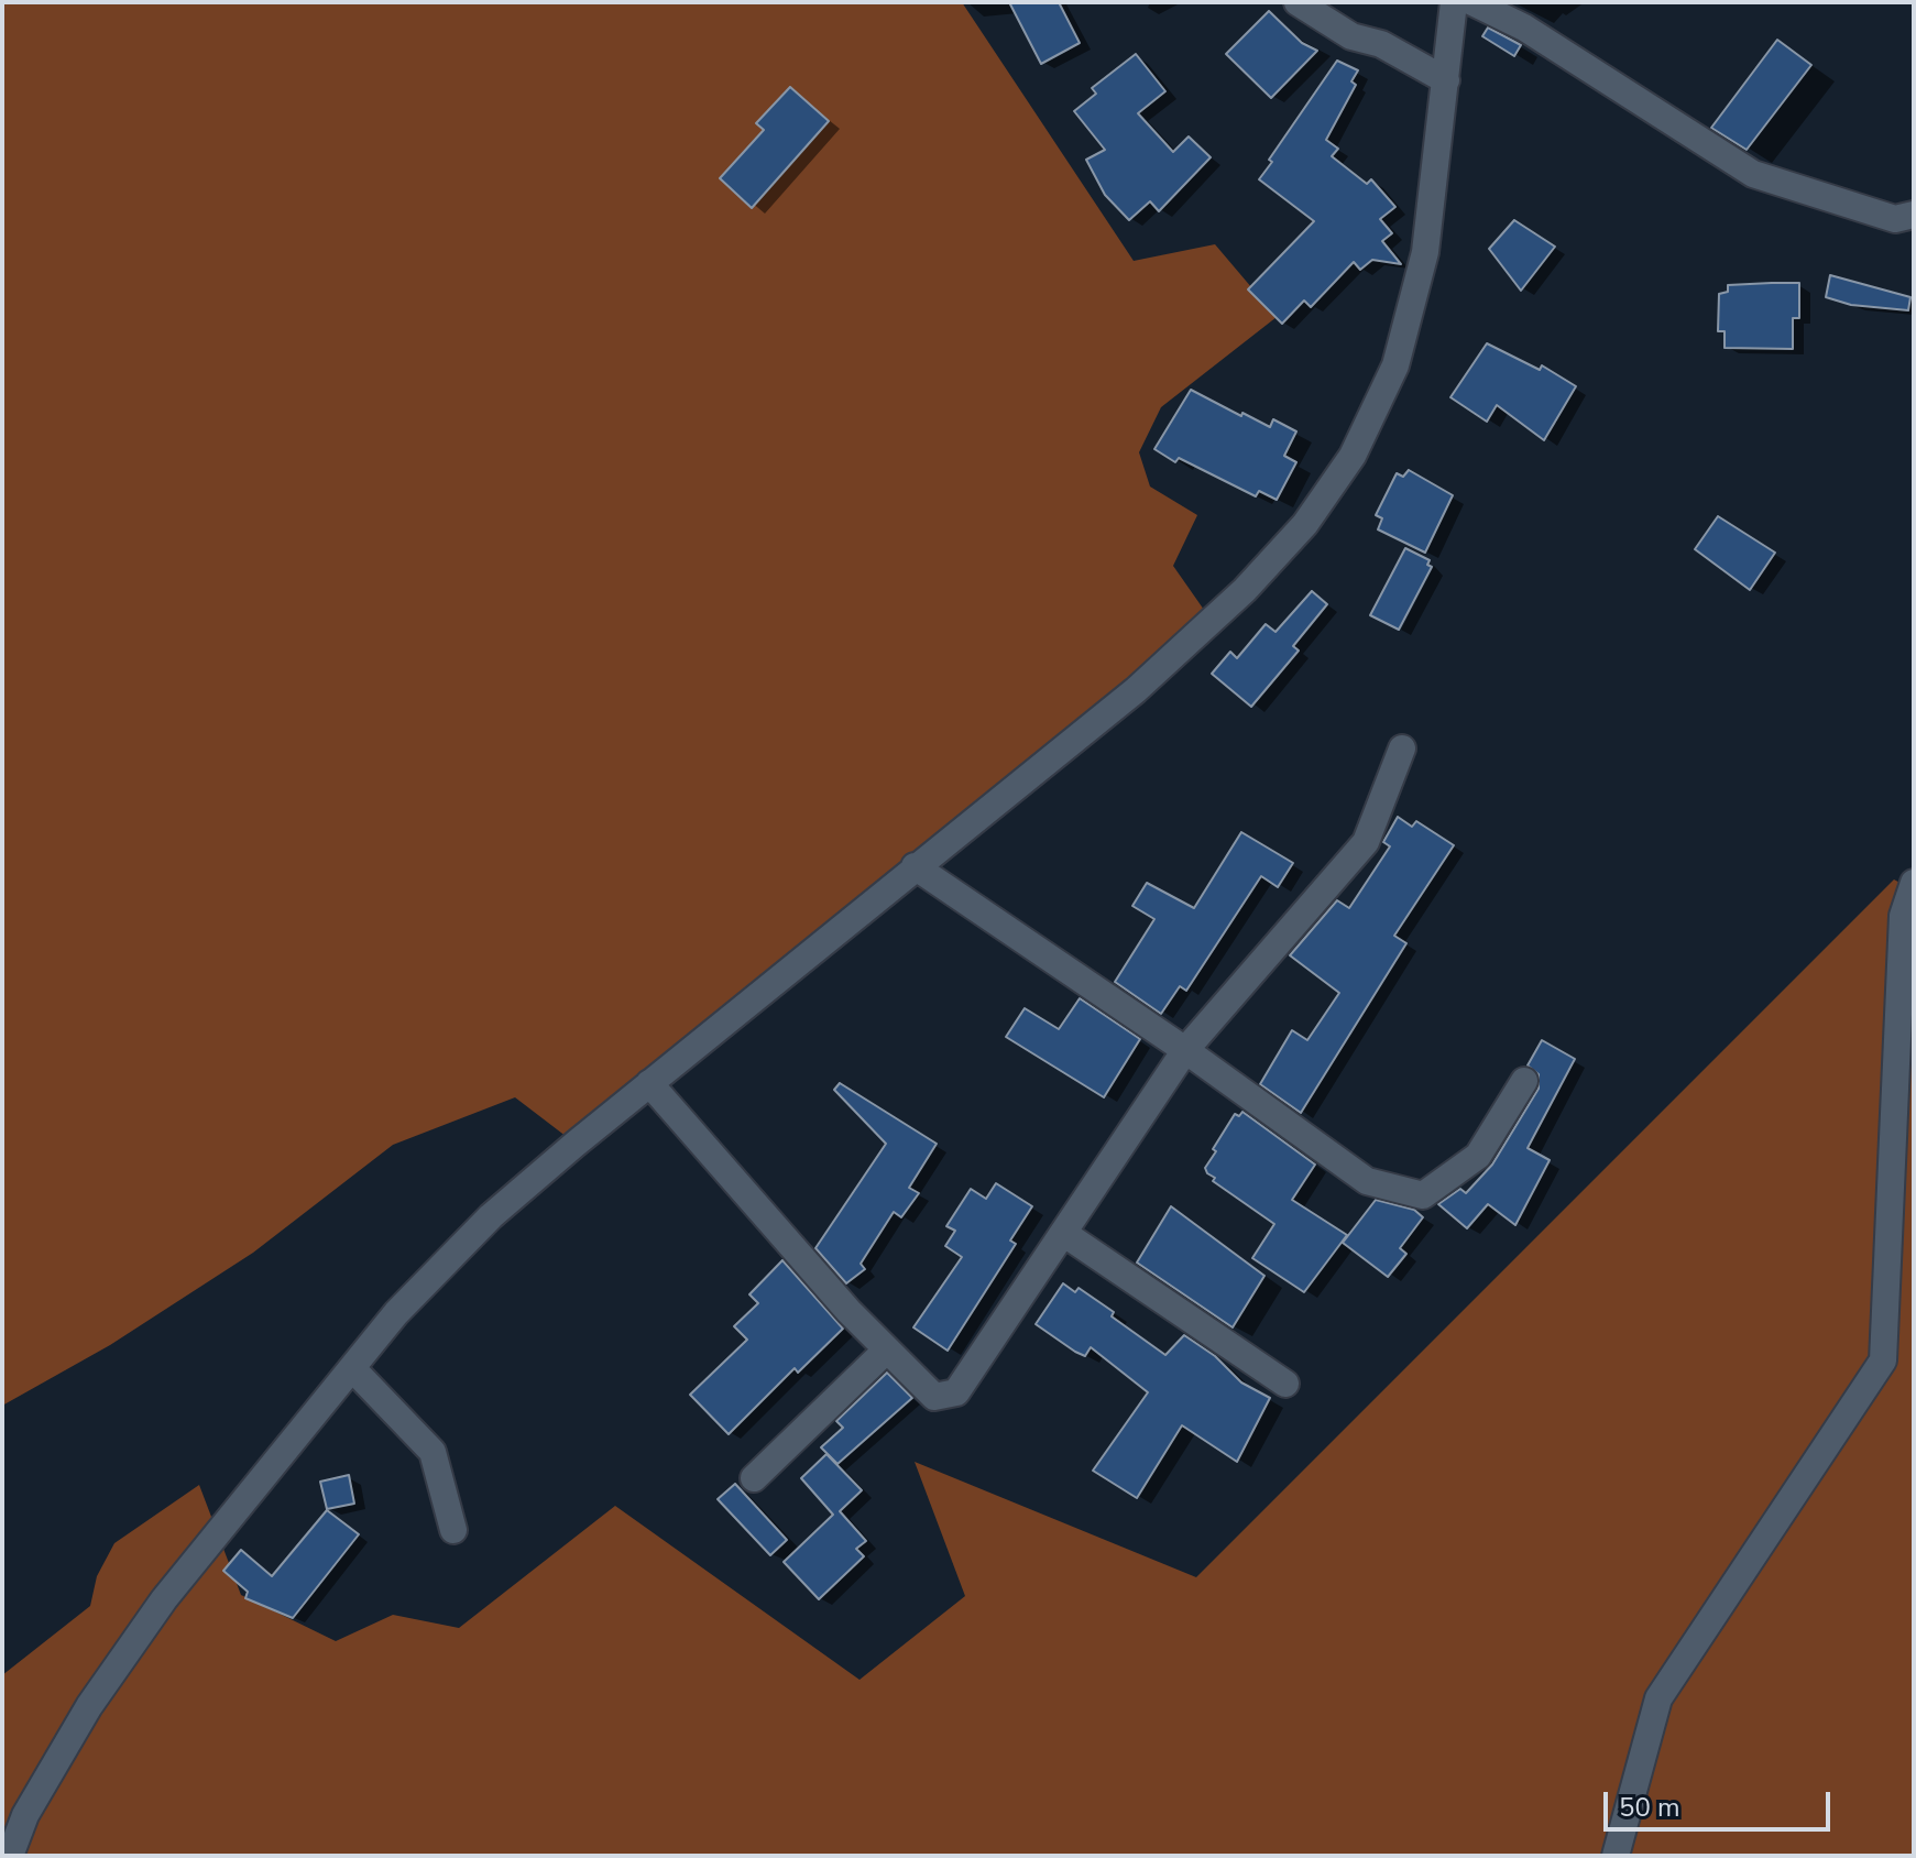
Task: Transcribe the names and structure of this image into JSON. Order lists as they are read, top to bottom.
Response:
{
  "scale_bar": "50 m"
}
